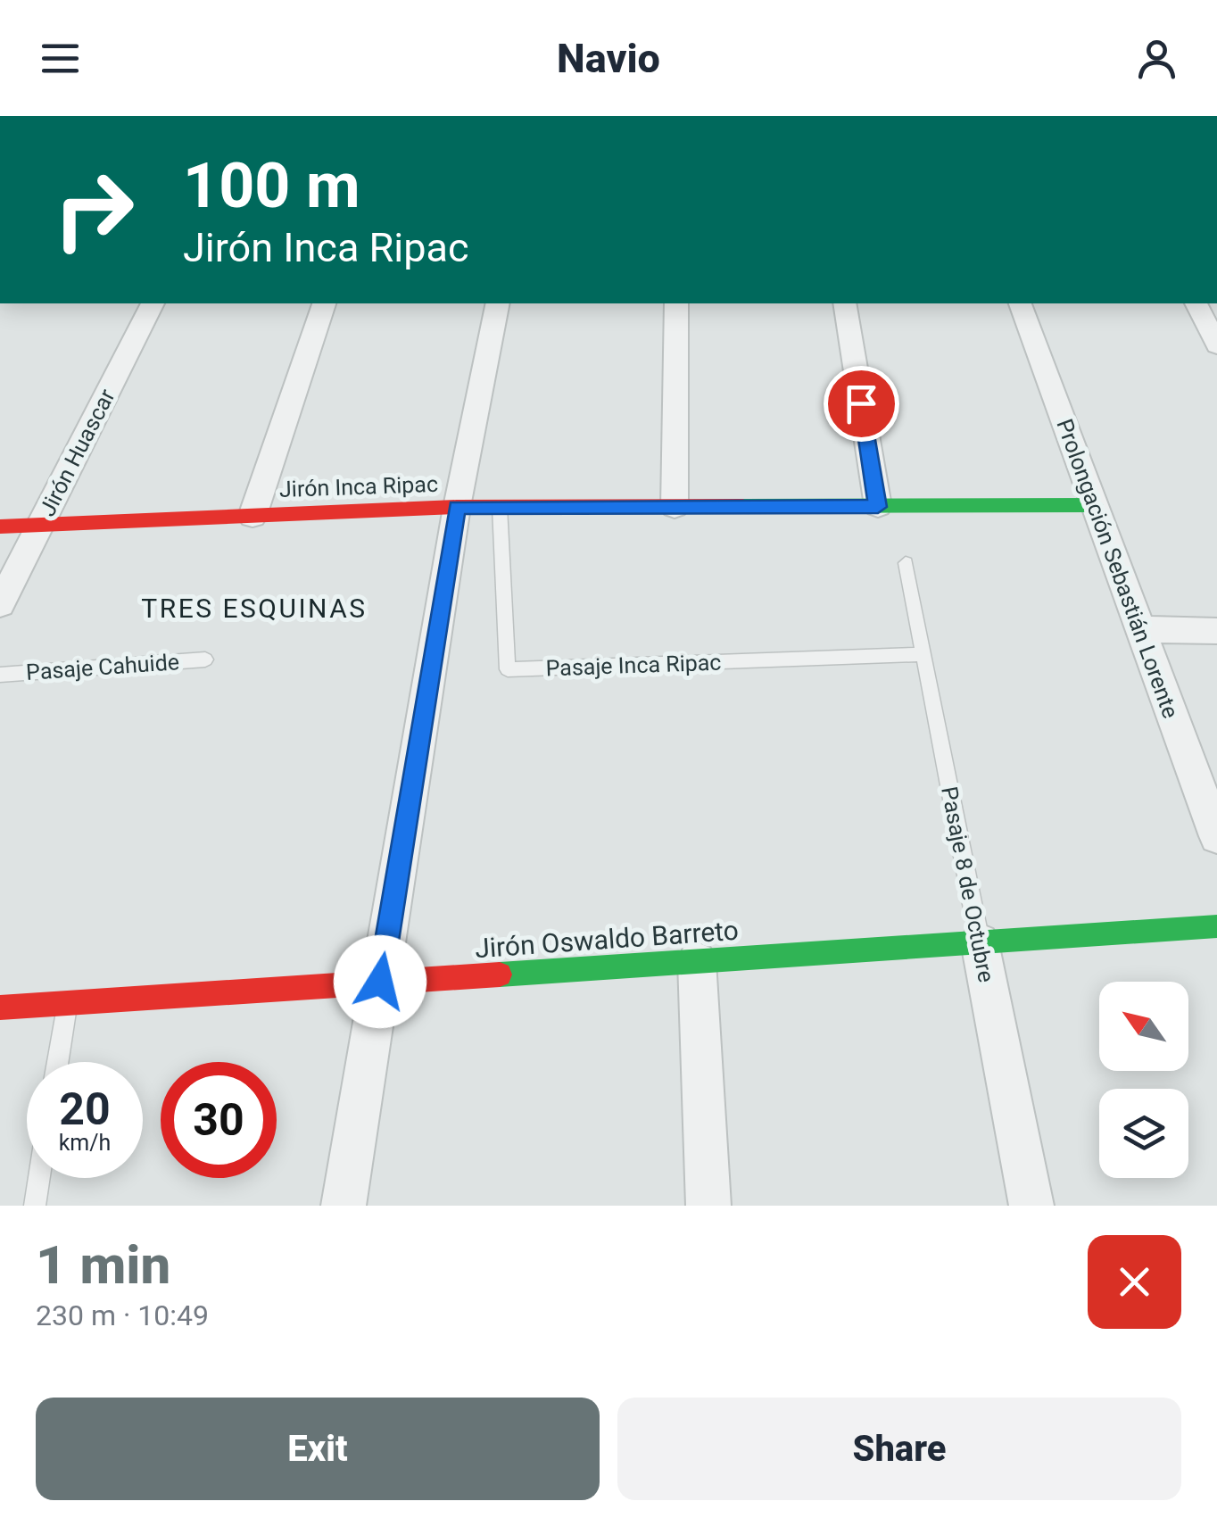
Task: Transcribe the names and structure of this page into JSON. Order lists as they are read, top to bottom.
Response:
{
  "streets": {
    "street": [
      "Jirón Huascar",
      "Jirón Inca Ripac",
      "Prolongación Sebastián Lorente",
      "Pasaje 8 de Octubre",
      "Jirón Oswaldo Barreto"
    ],
    "lane": ["Pasaje Inca Ripac", "Pasaje Cahuide"]
  },
  "crossings": [
    ["Jirón Huascar", "Jirón Inca Ripac"],
    ["Jirón Inca Ripac", "Prolongación Sebastián Lorente"],
    ["Jirón Inca Ripac", "Pasaje Inca Ripac"],
    ["Pasaje Inca Ripac", "Pasaje 8 de Octubre"],
    ["Pasaje 8 de Octubre", "Jirón Oswaldo Barreto"]
  ],
  "districts": ["TRES ESQUINAS"],
  "north": "top left",
  "page": {
    "header": "Navio",
    "turn": ["100 m", "Jirón Inca Ripac"],
    "speed": "20 km/h",
    "limit": "30",
    "heading": ["1 min", "230 m · 10:49"],
    "buttons": ["Exit", "Share"]
  }
}
